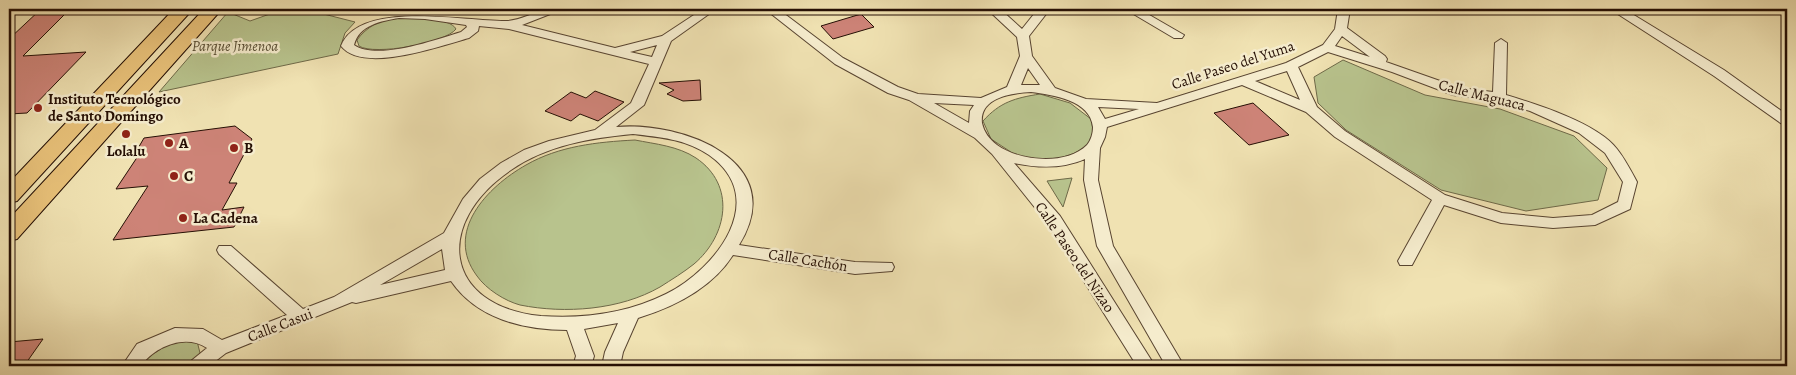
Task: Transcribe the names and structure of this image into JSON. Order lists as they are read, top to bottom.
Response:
{
  "streets": {
    "street": [
      "Calle Paseo del Yuma",
      "Calle Maguaca",
      "Calle Paseo del Nizao",
      "Calle Cachón",
      "Calle Casui"
    ]
  },
  "crossings": [
    ["Calle Paseo del Yuma", "Calle Maguaca"],
    ["Calle Paseo del Yuma", "Calle Paseo del Nizao"]
  ],
  "parks": ["Parque Jimenoa"],
  "places": [
    "Instituto Tecnológico de Santo Domingo",
    "Lolalu",
    "A",
    "B",
    "C",
    "La Cadena"
  ]
}
